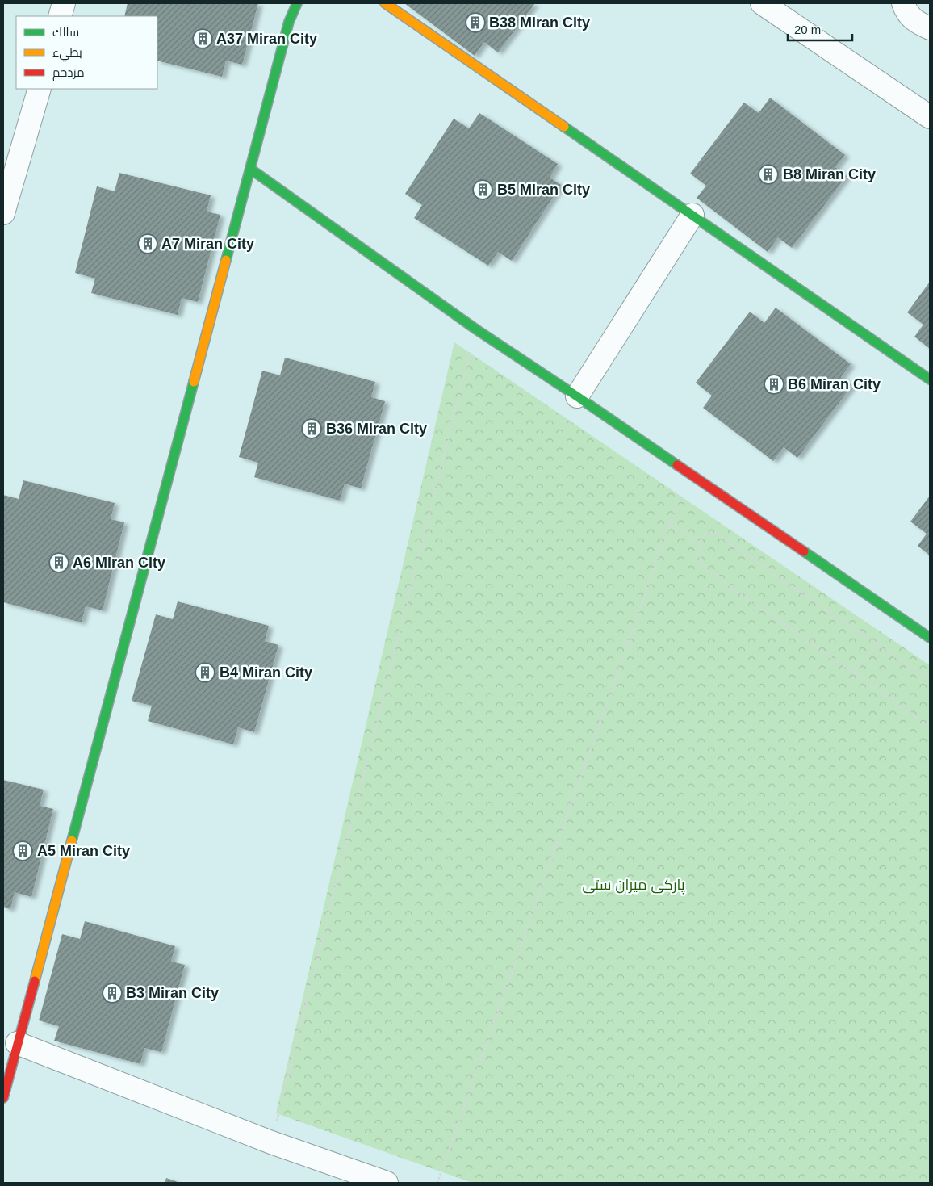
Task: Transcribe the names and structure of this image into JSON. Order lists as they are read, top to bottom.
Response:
{
  "parks": ["پارکی میران ستی"],
  "places": {
    "building": [
      "B38 Miran City",
      "A37 Miran City",
      "B8 Miran City",
      "B5 Miran City",
      "A7 Miran City",
      "B6 Miran City",
      "B36 Miran City",
      "A6 Miran City",
      "B4 Miran City",
      "A5 Miran City",
      "B3 Miran City"
    ]
  },
  "legend": ["سالك", "بطيء", "مزدحم"],
  "scale_bar": "20 m"
}
